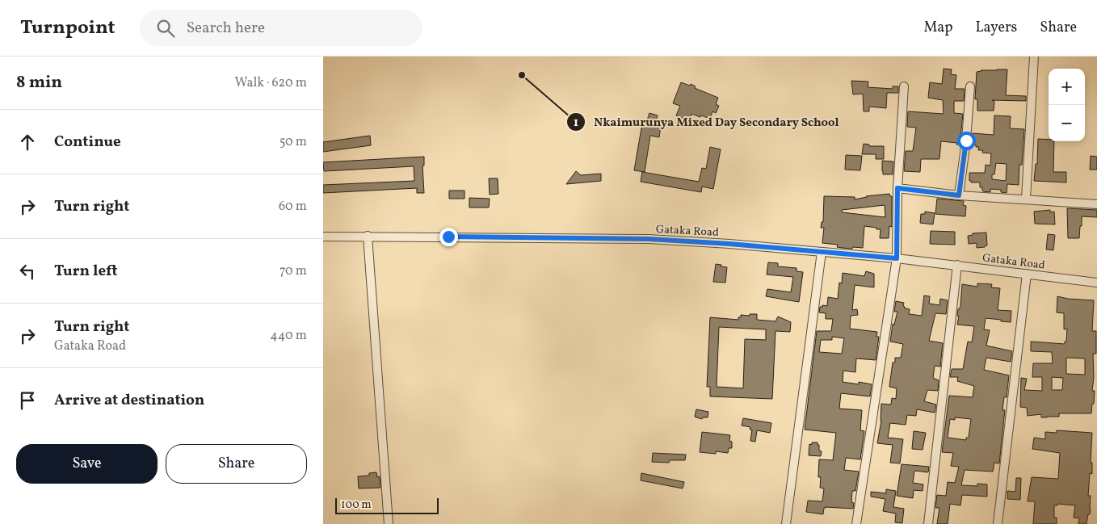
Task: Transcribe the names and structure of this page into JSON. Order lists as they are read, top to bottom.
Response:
{
  "streets": {
    "street": ["Gataka Road"]
  },
  "places": ["Nkaimurunya Mixed Day Secondary School"],
  "scale_bar": "100 m",
  "page": {
    "header": "Turnpoint",
    "search": "Search here",
    "nav": ["Map", "Layers", "Share"],
    "heading": ["8 min", "Walk · 620 m"],
    "map_buttons": ["+", "−"],
    "list": [
      ["Continue", "50 m"],
      ["Turn right", "60 m"],
      ["Turn left", "70 m"],
      ["Turn right", "Gataka Road", "440 m"],
      "Arrive at destination"
    ],
    "buttons": ["Save", "Share"],
    "scale": "100 m"
  }
}
